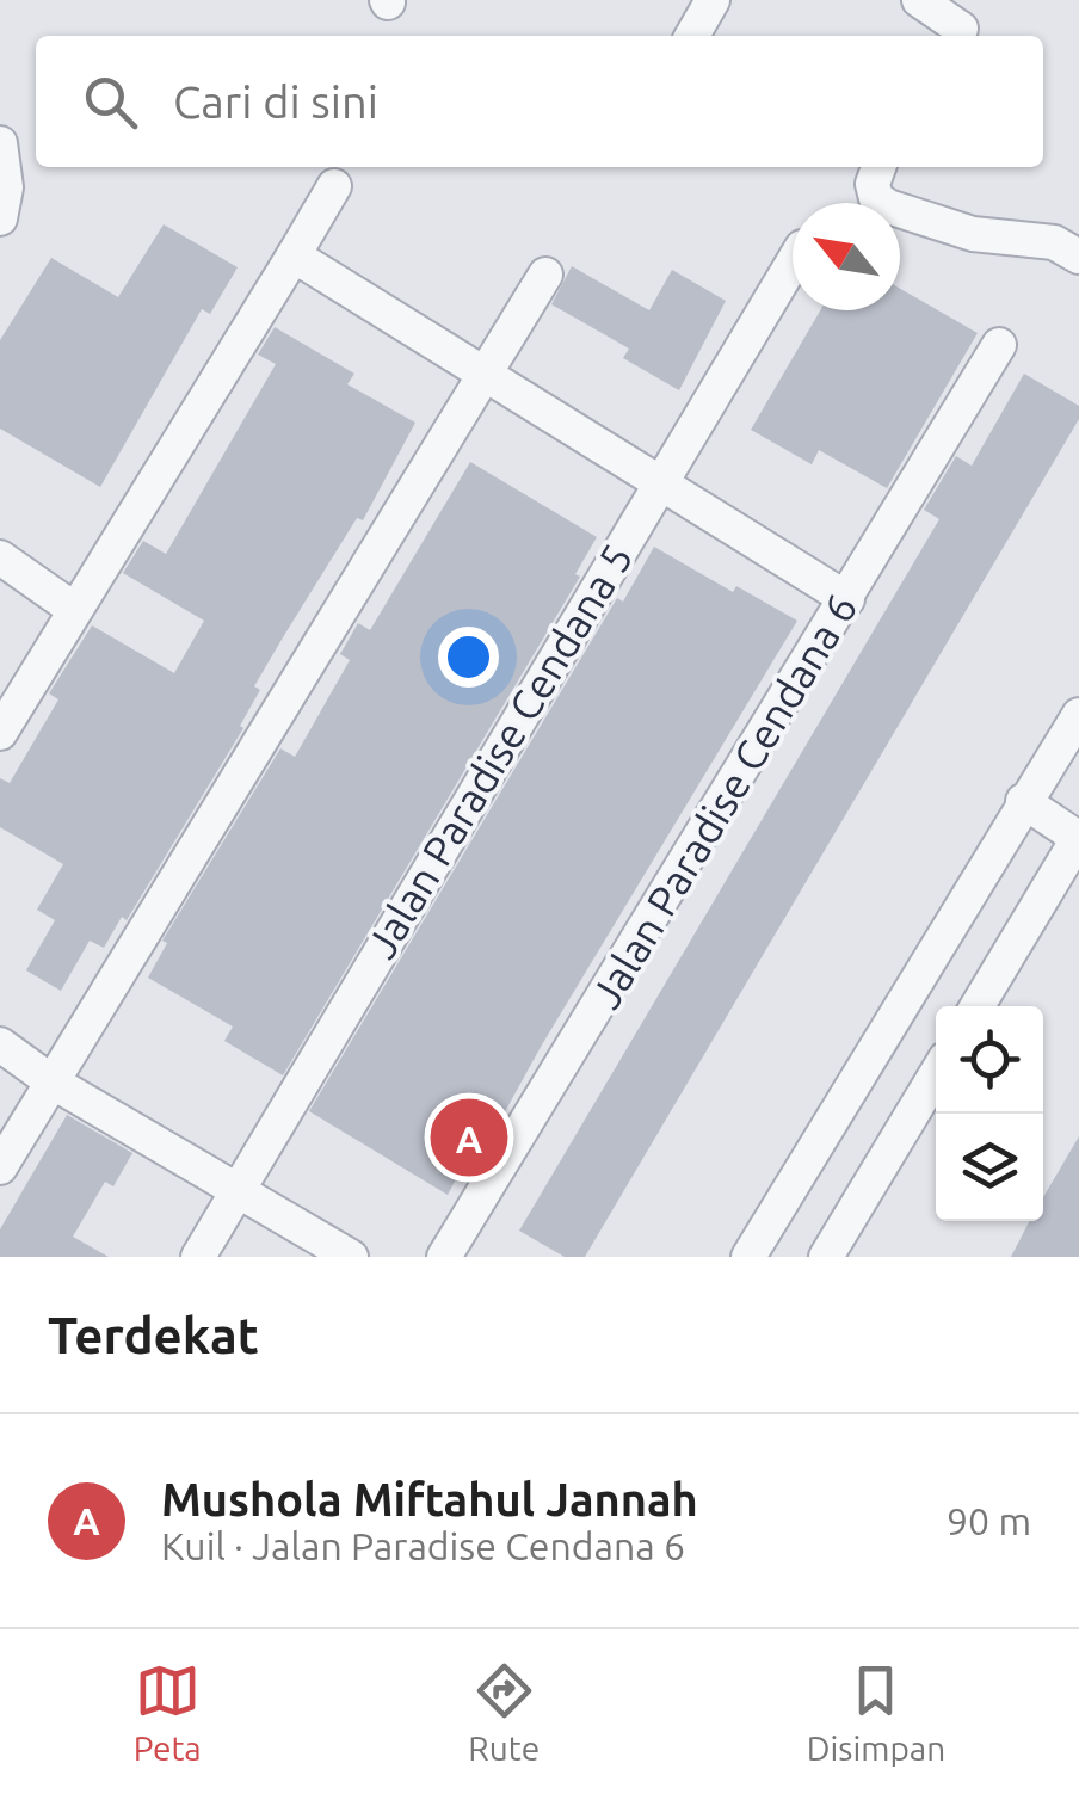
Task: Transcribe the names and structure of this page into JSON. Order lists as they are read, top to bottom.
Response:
{
  "streets": {
    "street": ["Jalan Paradise Cendana 5", "Jalan Paradise Cendana 6"]
  },
  "north": "top left",
  "page": {
    "search": "Cari di sini",
    "pins": "A",
    "heading": "Terdekat",
    "list": [
      {
        "mark": "A",
        "name": "Mushola Miftahul Jannah",
        "note": "Kuil · Jalan Paradise Cendana 6",
        "value": "90 m"
      }
    ],
    "nav": ["Peta", "Rute", "Disimpan"]
  }
}
